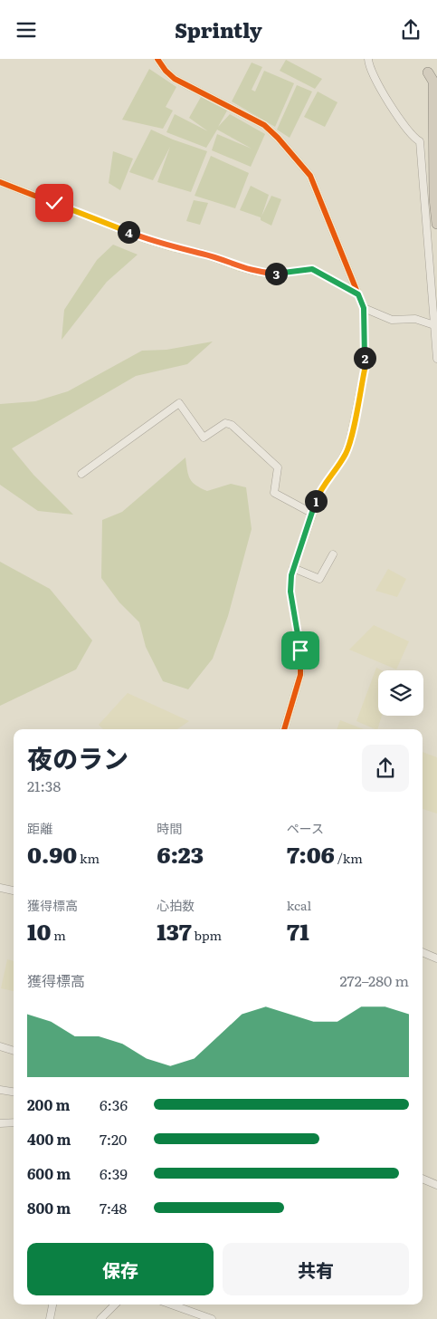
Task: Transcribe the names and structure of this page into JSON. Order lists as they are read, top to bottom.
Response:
{
  "page": {
    "header": "Sprintly",
    "pins": [
      "4",
      "3",
      "2",
      "1"
    ],
    "heading": ["夜のラン", "21:38"],
    "stats": [
      ["距離", "0.90 km"],
      ["時間", "6:23"],
      ["ペース", "7:06 /km"],
      ["獲得標高", "10 m"],
      ["心拍数", "137 bpm"],
      ["kcal", "71"]
    ],
    "chart": ["獲得標高", "272–280 m"],
    "list": [
      {
        "name": "200 m",
        "note": "6:36"
      },
      {
        "name": "400 m",
        "note": "7:20"
      },
      {
        "name": "600 m",
        "note": "6:39"
      },
      {
        "name": "800 m",
        "note": "7:48"
      }
    ],
    "buttons": ["保存", "共有"]
  }
}
